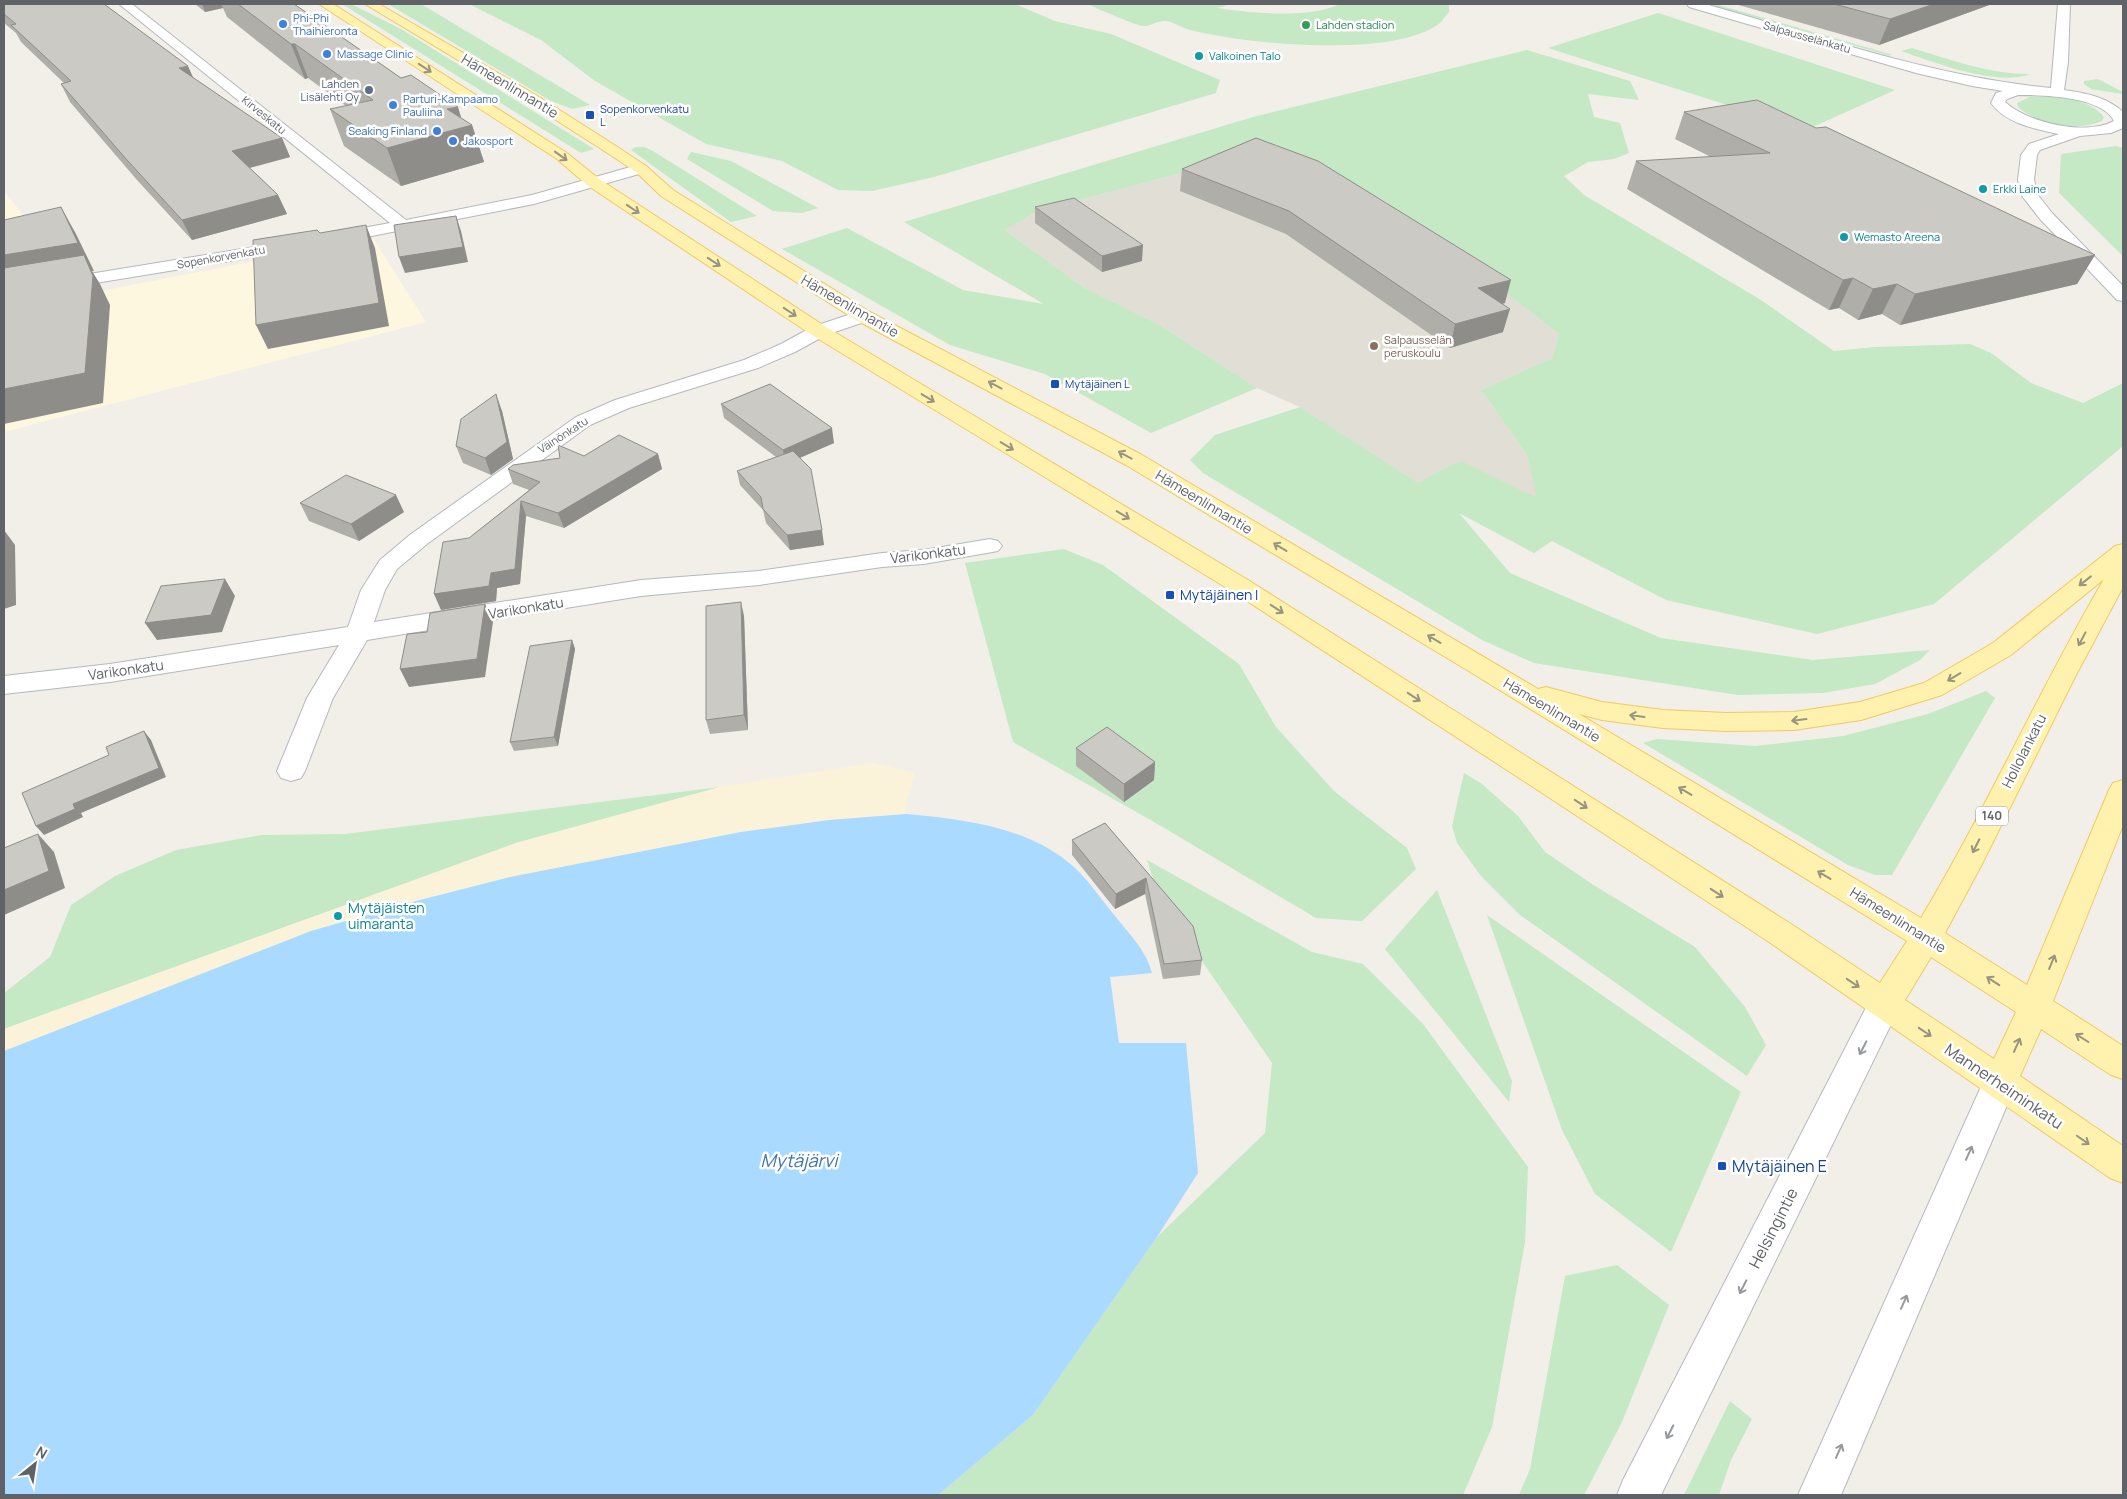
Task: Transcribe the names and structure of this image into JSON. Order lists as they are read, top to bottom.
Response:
{
  "streets": {
    "main road": [
      "Hämeenlinnantie",
      "Hollolankatu",
      "140",
      "Mannerheiminkatu",
      "Helsingintie"
    ],
    "street": [
      "Salpausselänkatu",
      "Kirveskatu",
      "Sopenkorvenkatu",
      "Väinönkatu",
      "Varikonkatu"
    ]
  },
  "crossings": [
    ["Hämeenlinnantie", "Sopenkorvenkatu"],
    ["Hämeenlinnantie", "Väinönkatu"],
    ["Hämeenlinnantie", "Hollolankatu"],
    ["Hämeenlinnantie", "Helsingintie"],
    ["Kirveskatu", "Sopenkorvenkatu"],
    ["Väinönkatu", "Varikonkatu"],
    ["Hollolankatu", "Helsingintie"],
    ["Mannerheiminkatu", "Helsingintie"]
  ],
  "one_way": ["Helsingintie"],
  "water": ["Mytäjärvi"],
  "places": {
    "other": [
      "Phi-Phi Thaihieronta",
      "Lahden stadion",
      "Massage Clinic",
      "Valkoinen Talo",
      "Lahden Lisälehti Oy",
      "Parturi-Kampaamo Pauliina",
      "Seaking Finland",
      "Jakosport",
      "Erkki Laine",
      "Wemasto Areena",
      "Salpausselän peruskoulu",
      "Mytäjäisten uimaranta"
    ],
    "transit": [
      "Sopenkorvenkatu L",
      "Mytäjäinen L",
      "Mytäjäinen I",
      "Mytäjäinen E"
    ]
  },
  "north": "top right"
}
